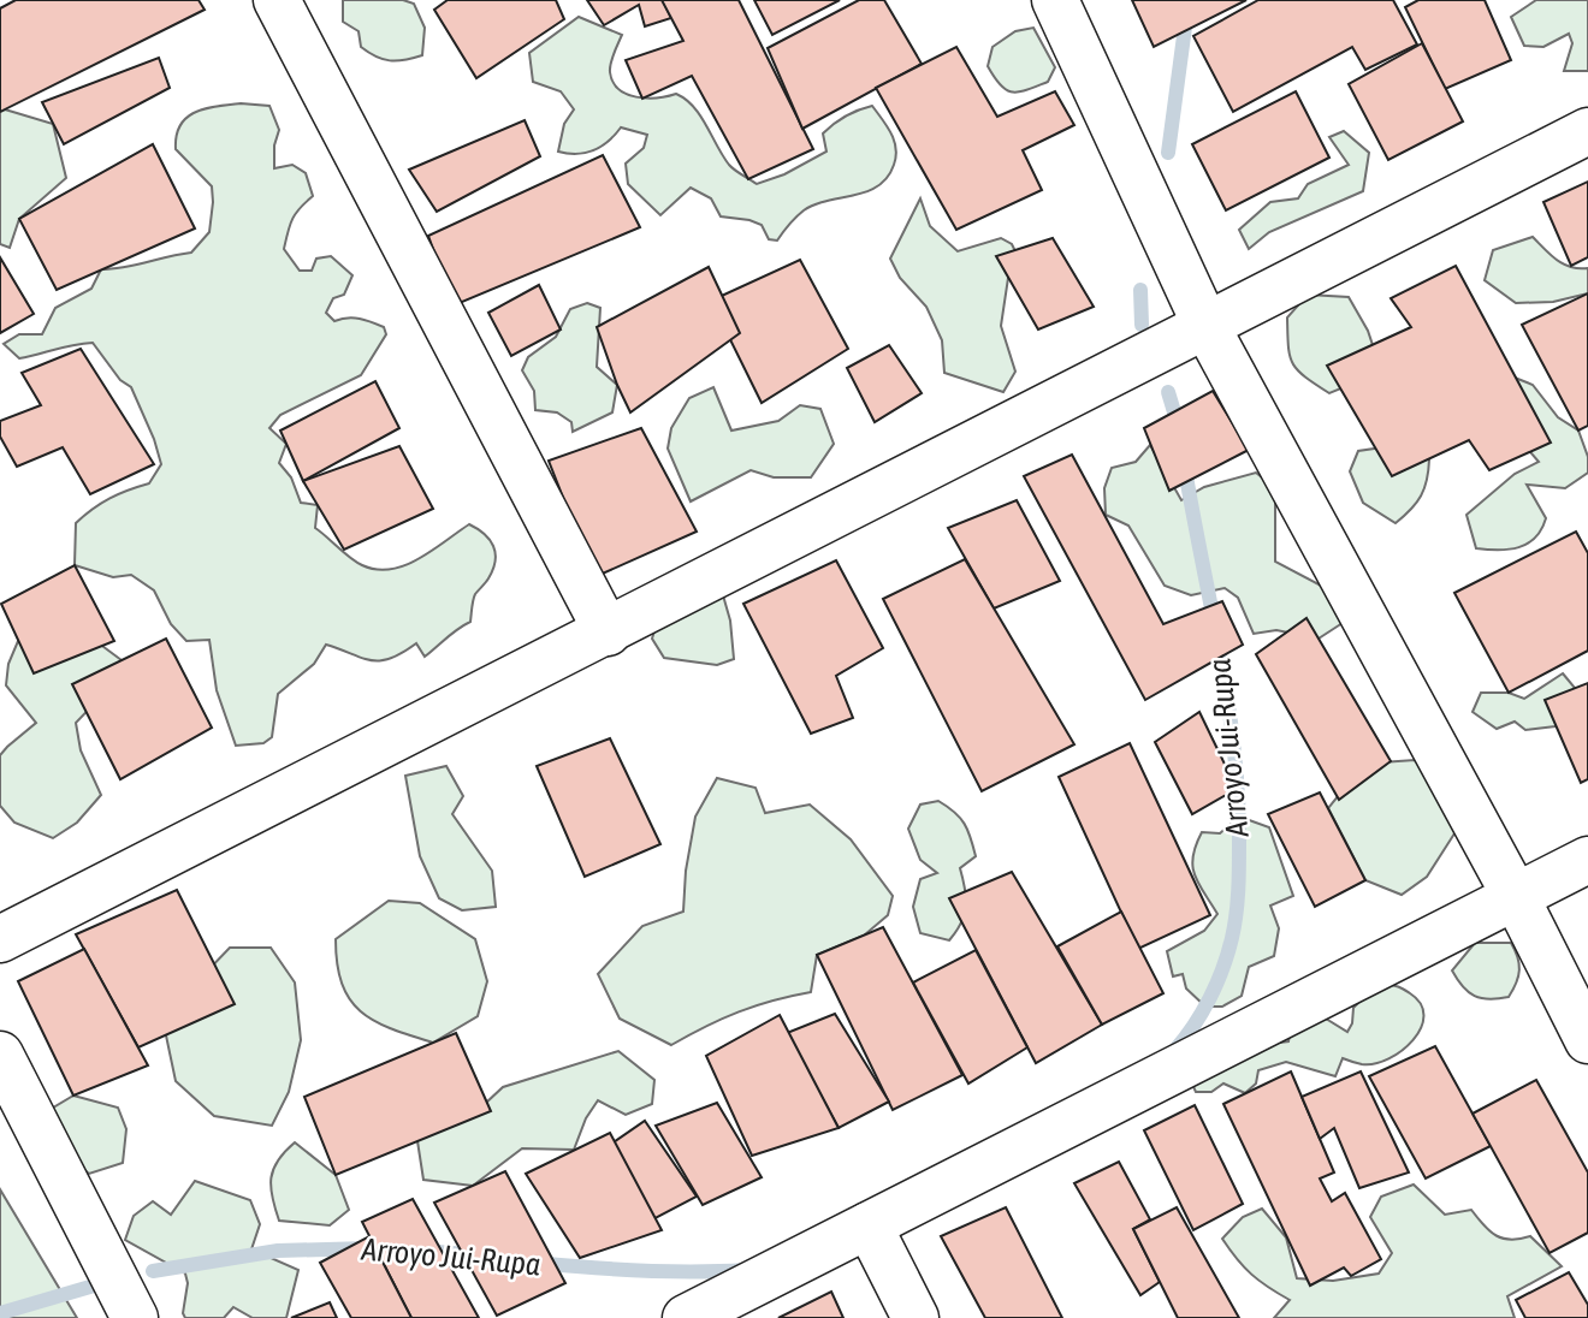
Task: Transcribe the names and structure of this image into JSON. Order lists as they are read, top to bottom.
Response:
{
  "water": ["Arroyo Jui-Rupa"]
}
